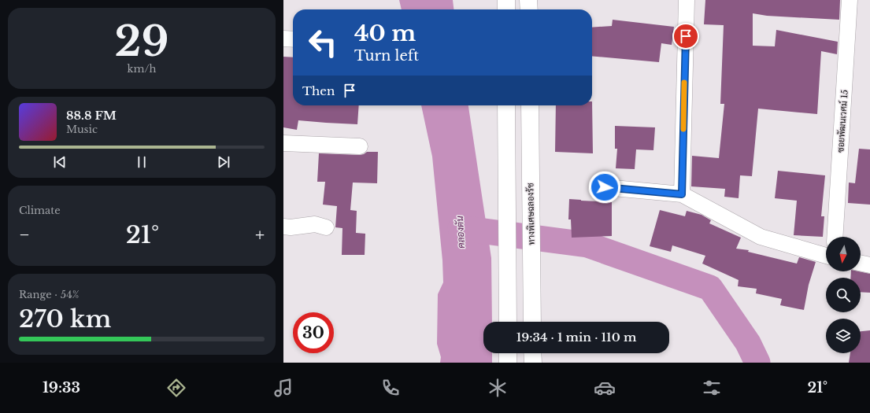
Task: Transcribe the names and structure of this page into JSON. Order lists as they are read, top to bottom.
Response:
{
  "streets": {
    "highway": ["ทางพิเศษฉลองรัช"],
    "street": ["ซอยพัฒนเวศม์ 15"]
  },
  "water": ["คลองตัน"],
  "north": "bottom",
  "page": {
    "tile": [
      ["29", "km/h"],
      "Climate",
      ["Range · 54%", "270 km"]
    ],
    "turn": ["40 m", "Turn left"],
    "then": "Then",
    "song": ["88.8 FM", "Music"],
    "heat": ["−", "21°", "+"],
    "limit": "30",
    "trip": "19:34 · 1 min · 110 m",
    "tabs": ["19:33", "21°"]
  }
}
